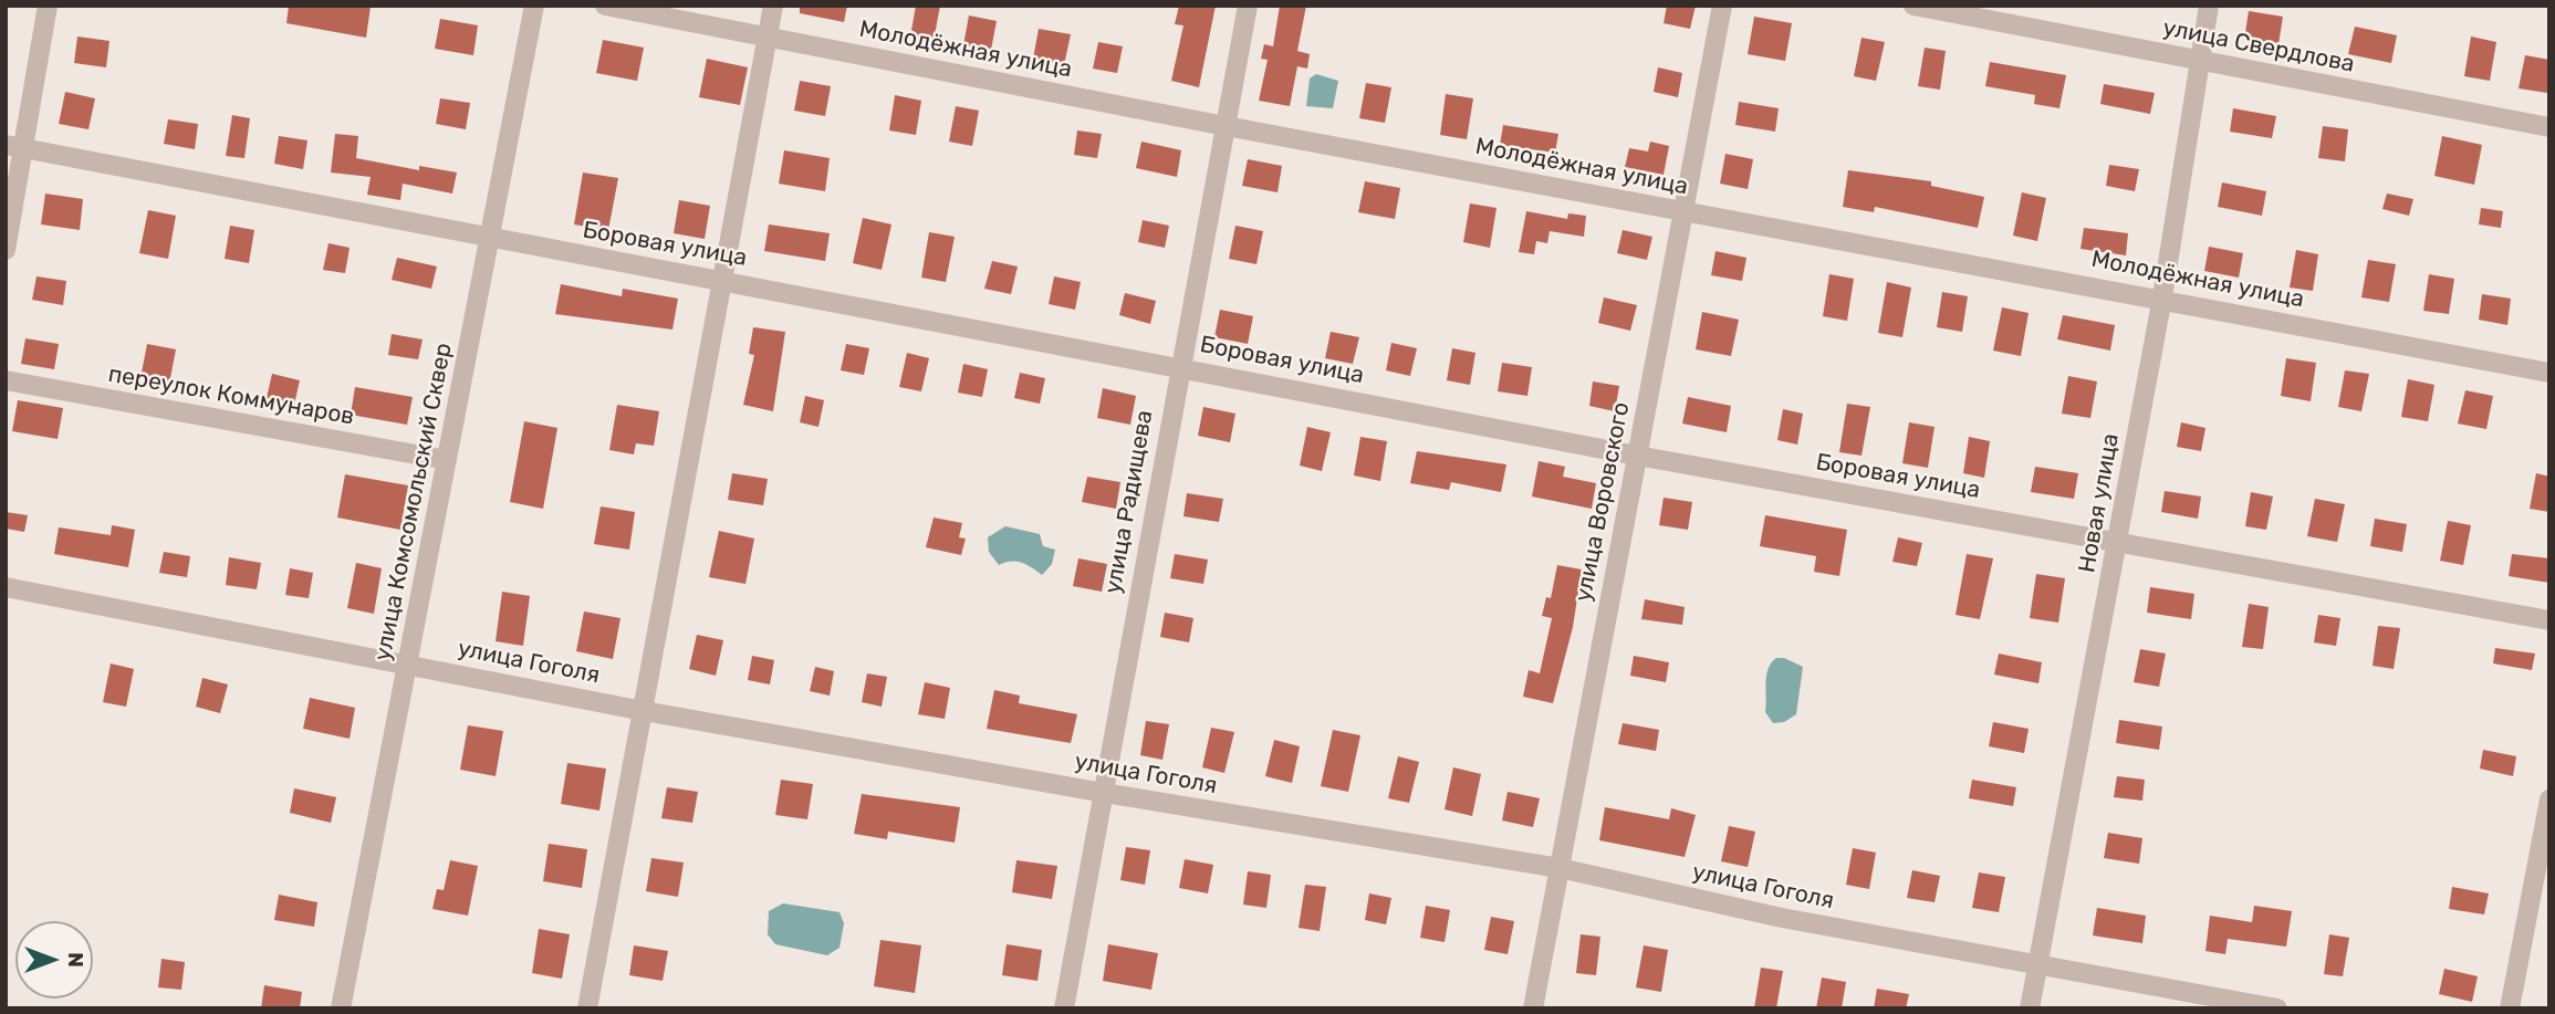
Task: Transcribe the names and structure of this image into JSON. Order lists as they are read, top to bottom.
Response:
{
  "streets": {
    "street": [
      "улица Свердлова",
      "Молодёжная улица",
      "Боровая улица",
      "переулок Коммунаров",
      "улица Комсомольский Сквер",
      "улица Радищева",
      "улица Воровского",
      "Новая улица",
      "улица Гоголя"
    ]
  },
  "crossings": [
    ["улица Свердлова", "Новая улица"],
    ["Молодёжная улица", "улица Радищева"],
    ["Молодёжная улица", "улица Воровского"],
    ["Молодёжная улица", "Новая улица"],
    ["Боровая улица", "улица Комсомольский Сквер"],
    ["Боровая улица", "улица Радищева"],
    ["Боровая улица", "улица Воровского"],
    ["Боровая улица", "Новая улица"],
    ["переулок Коммунаров", "улица Комсомольский Сквер"],
    ["улица Комсомольский Сквер", "улица Гоголя"],
    ["улица Радищева", "улица Гоголя"],
    ["улица Воровского", "улица Гоголя"],
    ["Новая улица", "улица Гоголя"]
  ],
  "north": "right"
}
